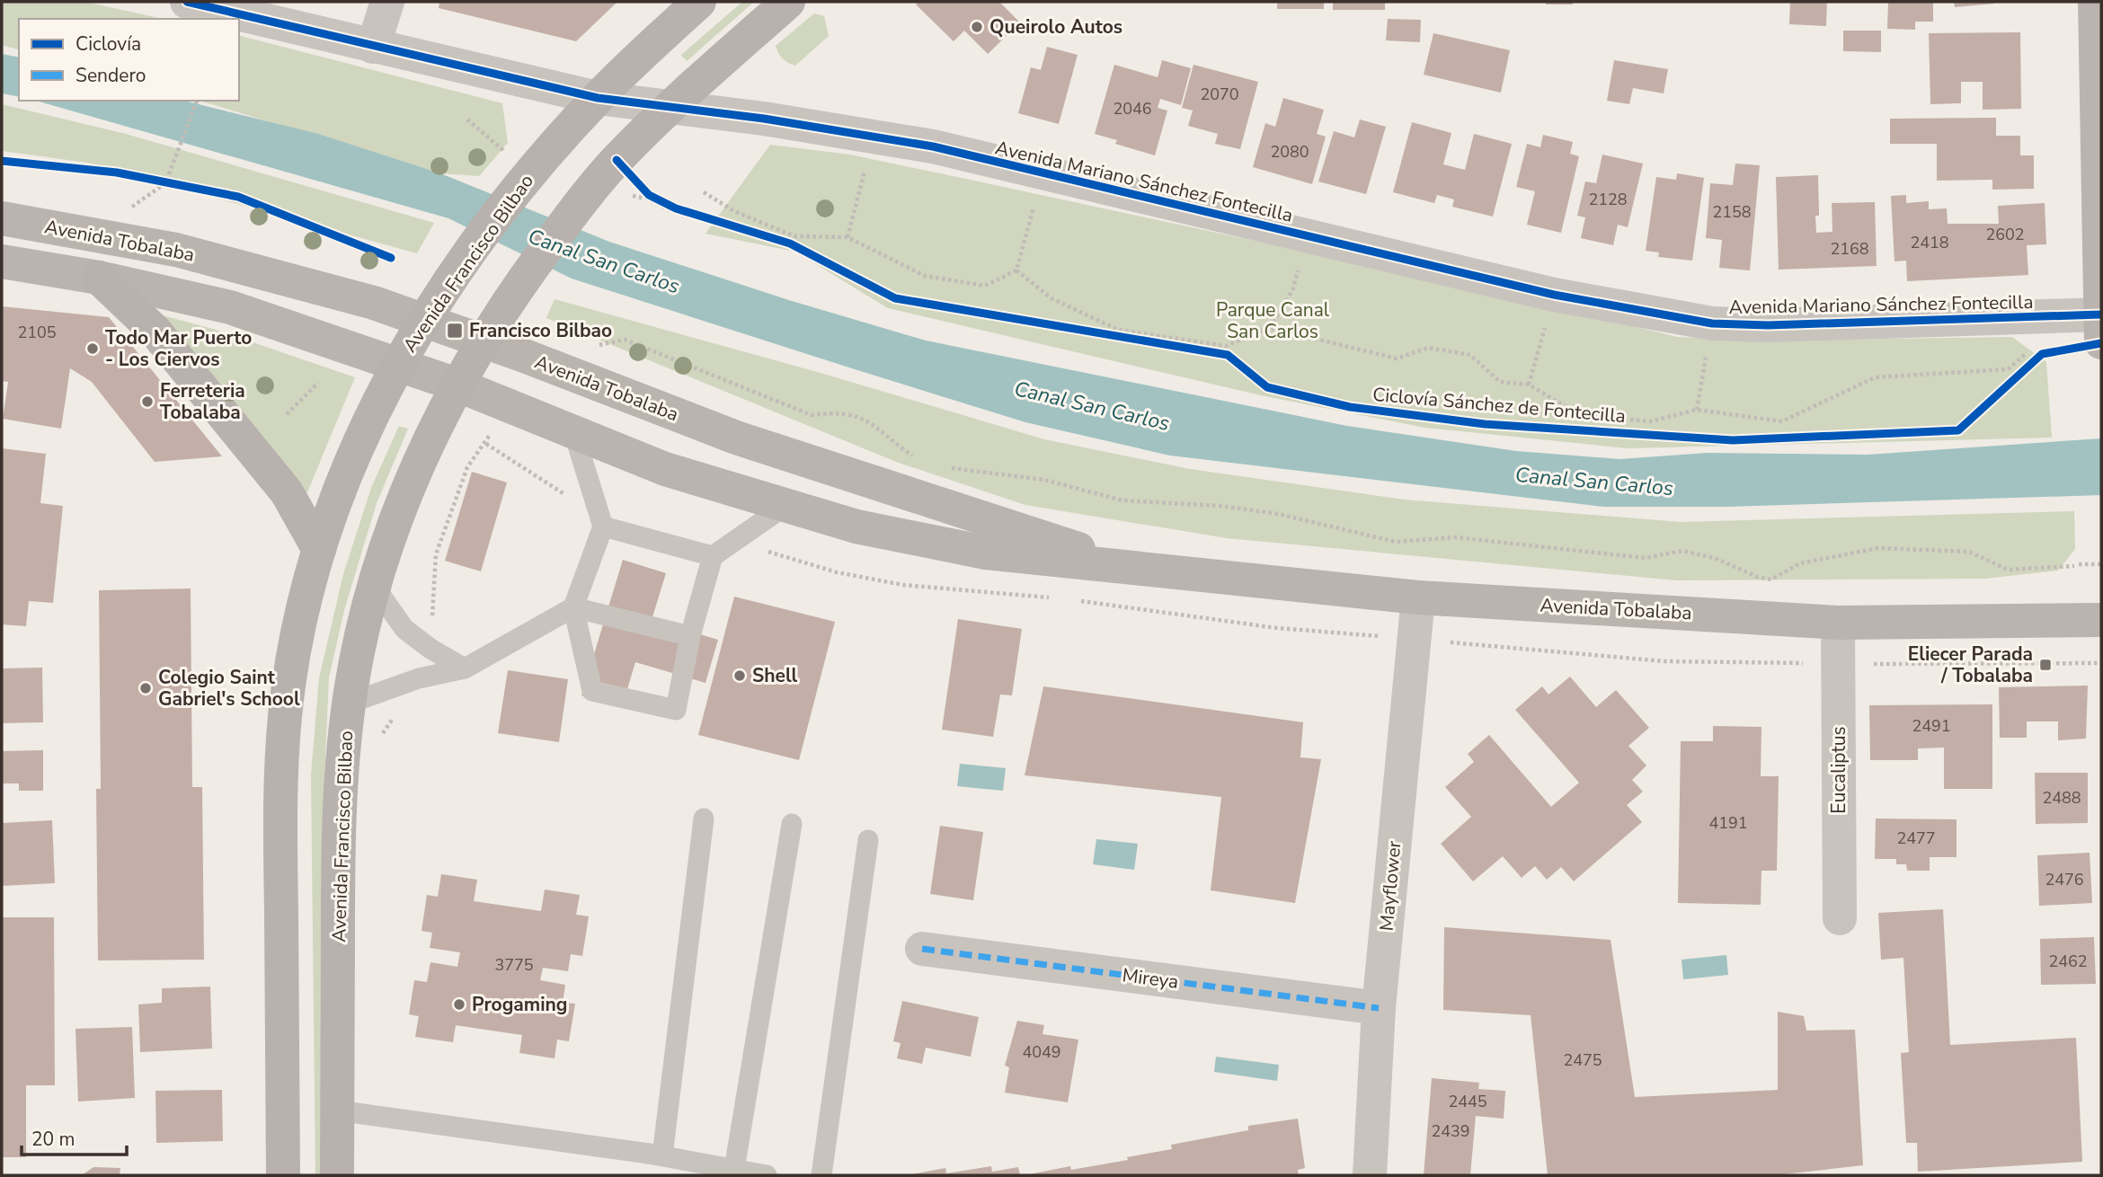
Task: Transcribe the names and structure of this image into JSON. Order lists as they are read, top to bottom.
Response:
{
  "streets": {
    "main road": ["Avenida Tobalaba", "Avenida Francisco Bilbao"],
    "street": [
      "Avenida Mariano Sánchez Fontecilla",
      "Eucaliptus",
      "Mayflower",
      "Mireya"
    ],
    "cycle path": ["Ciclovía Sánchez de Fontecilla"]
  },
  "crossings": [
    ["Avenida Mariano Sánchez Fontecilla", "Avenida Francisco Bilbao"],
    ["Avenida Tobalaba", "Avenida Francisco Bilbao"],
    ["Avenida Tobalaba", "Eucaliptus"],
    ["Avenida Tobalaba", "Mayflower"],
    ["Mayflower", "Mireya"]
  ],
  "water": ["Canal San Carlos"],
  "parks": ["Parque Canal San Carlos"],
  "places": {
    "other": [
      "Queirolo Autos",
      "Todo Mar Puerto - Los Ciervos",
      "Ferreteria Tobalaba",
      "Shell",
      "Colegio Saint Gabriel's School",
      "Progaming"
    ],
    "transit": ["Francisco Bilbao", "Eliecer Parada / Tobalaba"]
  },
  "house_numbers": [
    "2070",
    "2046",
    "2080",
    "2128",
    "2158",
    "2602",
    "2418",
    "2168",
    "2105",
    "2491",
    "2488",
    "4191",
    "2477",
    "2476",
    "2462",
    "3775",
    "4049",
    "2475",
    "2445",
    "2439"
  ],
  "legend": ["Ciclovía", "Sendero"],
  "scale_bar": "20 m"
}
